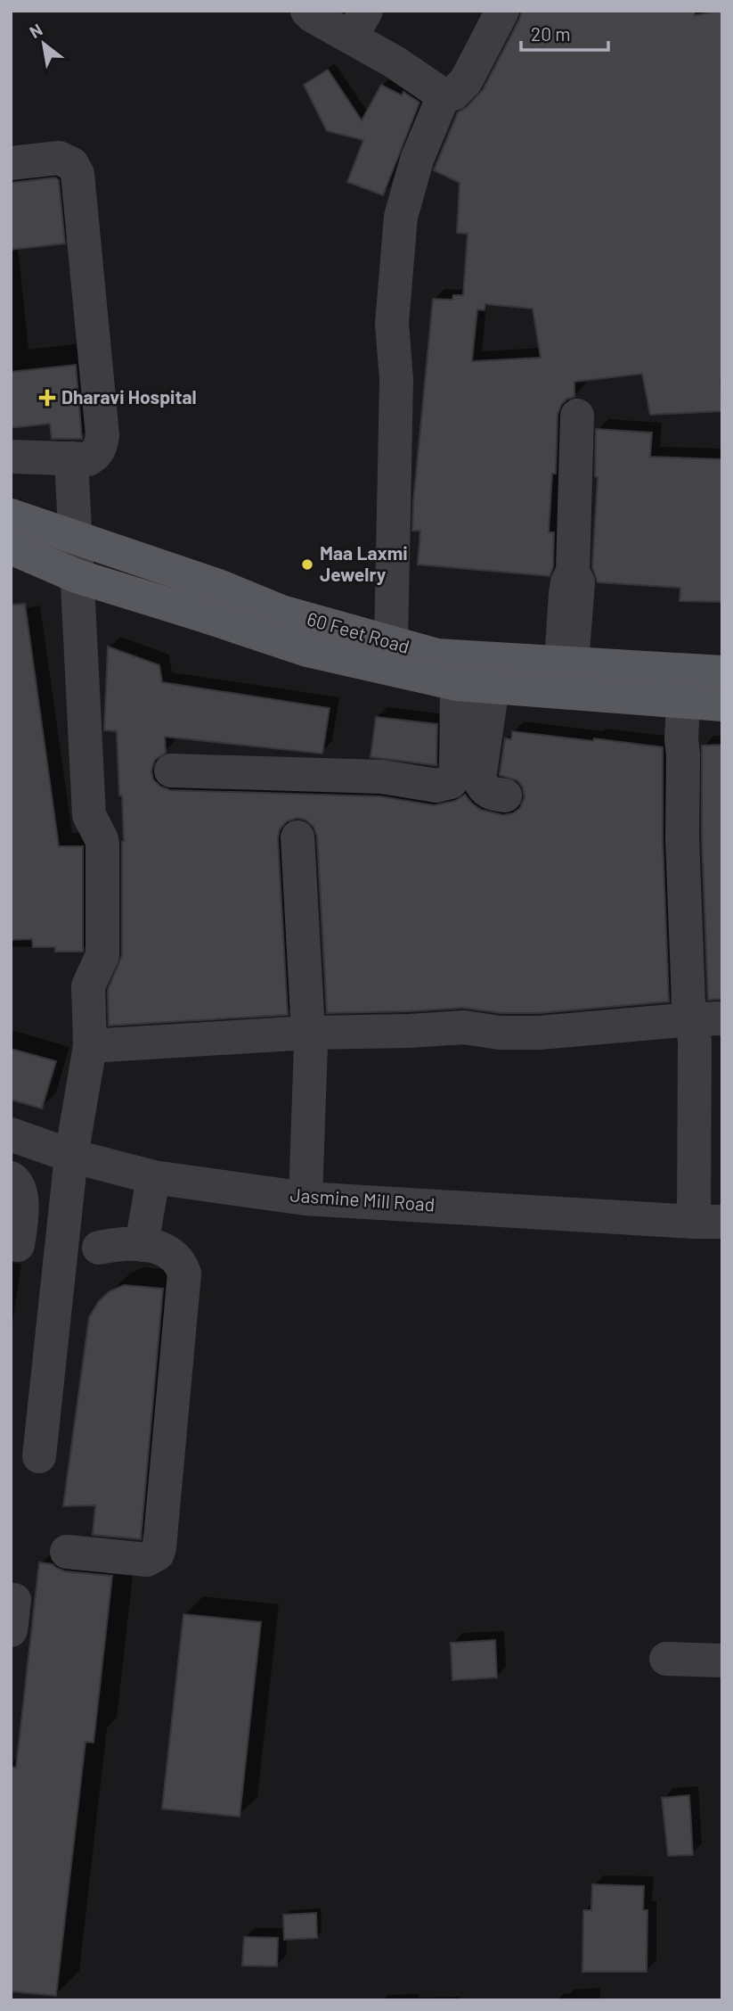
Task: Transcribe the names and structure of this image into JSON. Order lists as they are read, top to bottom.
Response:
{
  "streets": {
    "main road": ["60 Feet Road"],
    "street": ["Jasmine Mill Road"]
  },
  "places": {
    "health": ["Dharavi Hospital"],
    "other": ["Maa Laxmi Jewelry"]
  },
  "scale_bar": "20 m",
  "north": "top left"
}
